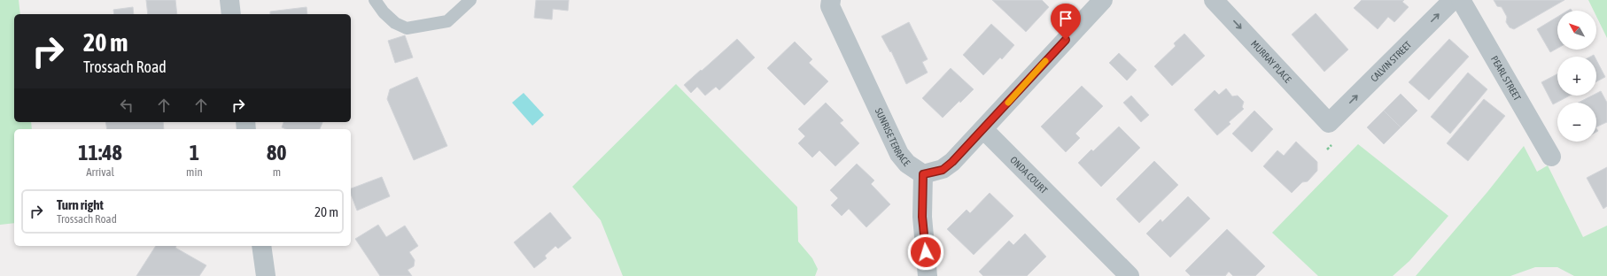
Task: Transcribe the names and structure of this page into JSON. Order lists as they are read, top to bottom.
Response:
{
  "streets": {
    "street": [
      "MURRAY PLACE",
      "CALVIN STREET",
      "PEARL STREET",
      "SUNRISE TERRACE",
      "ONDA COURT"
    ]
  },
  "crossings": [
    ["MURRAY PLACE", "CALVIN STREET"]
  ],
  "one_way": ["MURRAY PLACE", "CALVIN STREET"],
  "north": "top left",
  "page": {
    "map_buttons": ["+", "−"],
    "turn": ["20 m", "Trossach Road"],
    "eta": [
      "11:48",
      "Arrival",
      "1",
      "min",
      "80",
      "m"
    ],
    "list": [
      {
        "name": "Turn right",
        "note": "Trossach Road",
        "value": "20 m"
      }
    ]
  }
}
